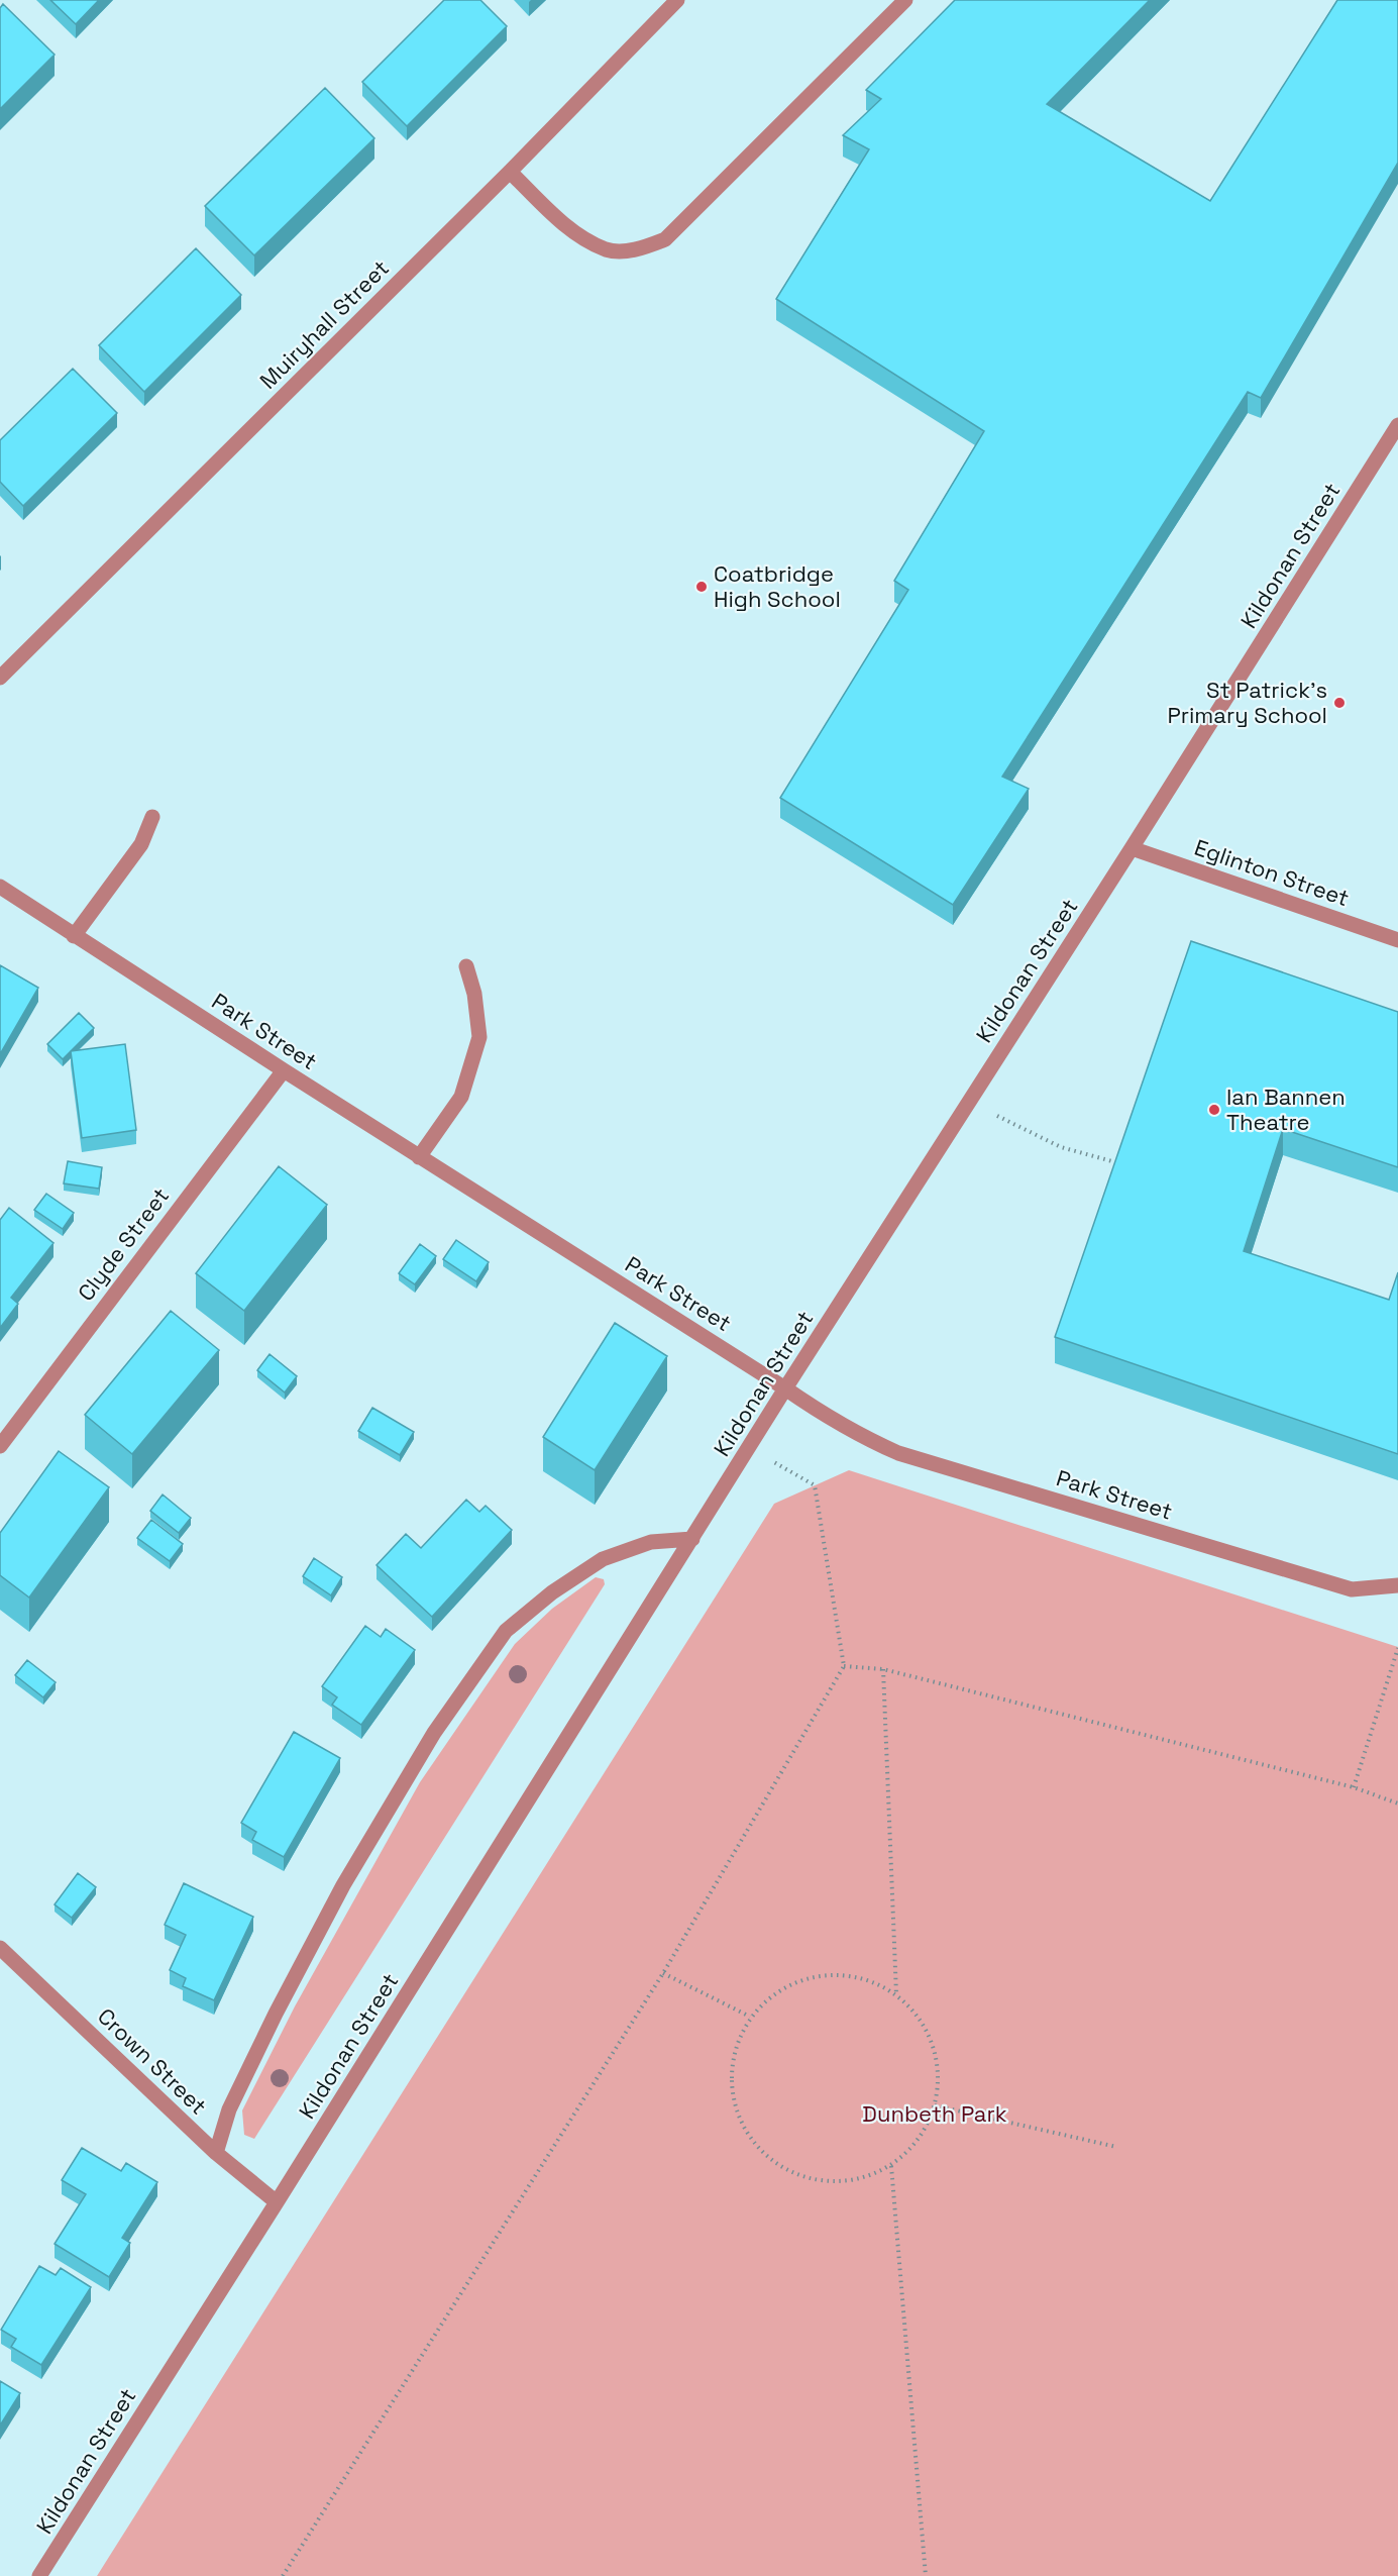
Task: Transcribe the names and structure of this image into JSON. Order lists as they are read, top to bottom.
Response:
{
  "streets": {
    "street": [
      "Muiryhall Street",
      "Kildonan Street",
      "Eglinton Street",
      "Park Street",
      "Clyde Street",
      "Crown Street"
    ]
  },
  "crossings": [
    ["Kildonan Street", "Eglinton Street"],
    ["Kildonan Street", "Park Street"],
    ["Kildonan Street", "Crown Street"],
    ["Park Street", "Clyde Street"]
  ],
  "parks": ["Dunbeth Park"],
  "places": ["Coatbridge High School", "St Patrick's Primary School", "Ian Bannen Theatre"]
}
